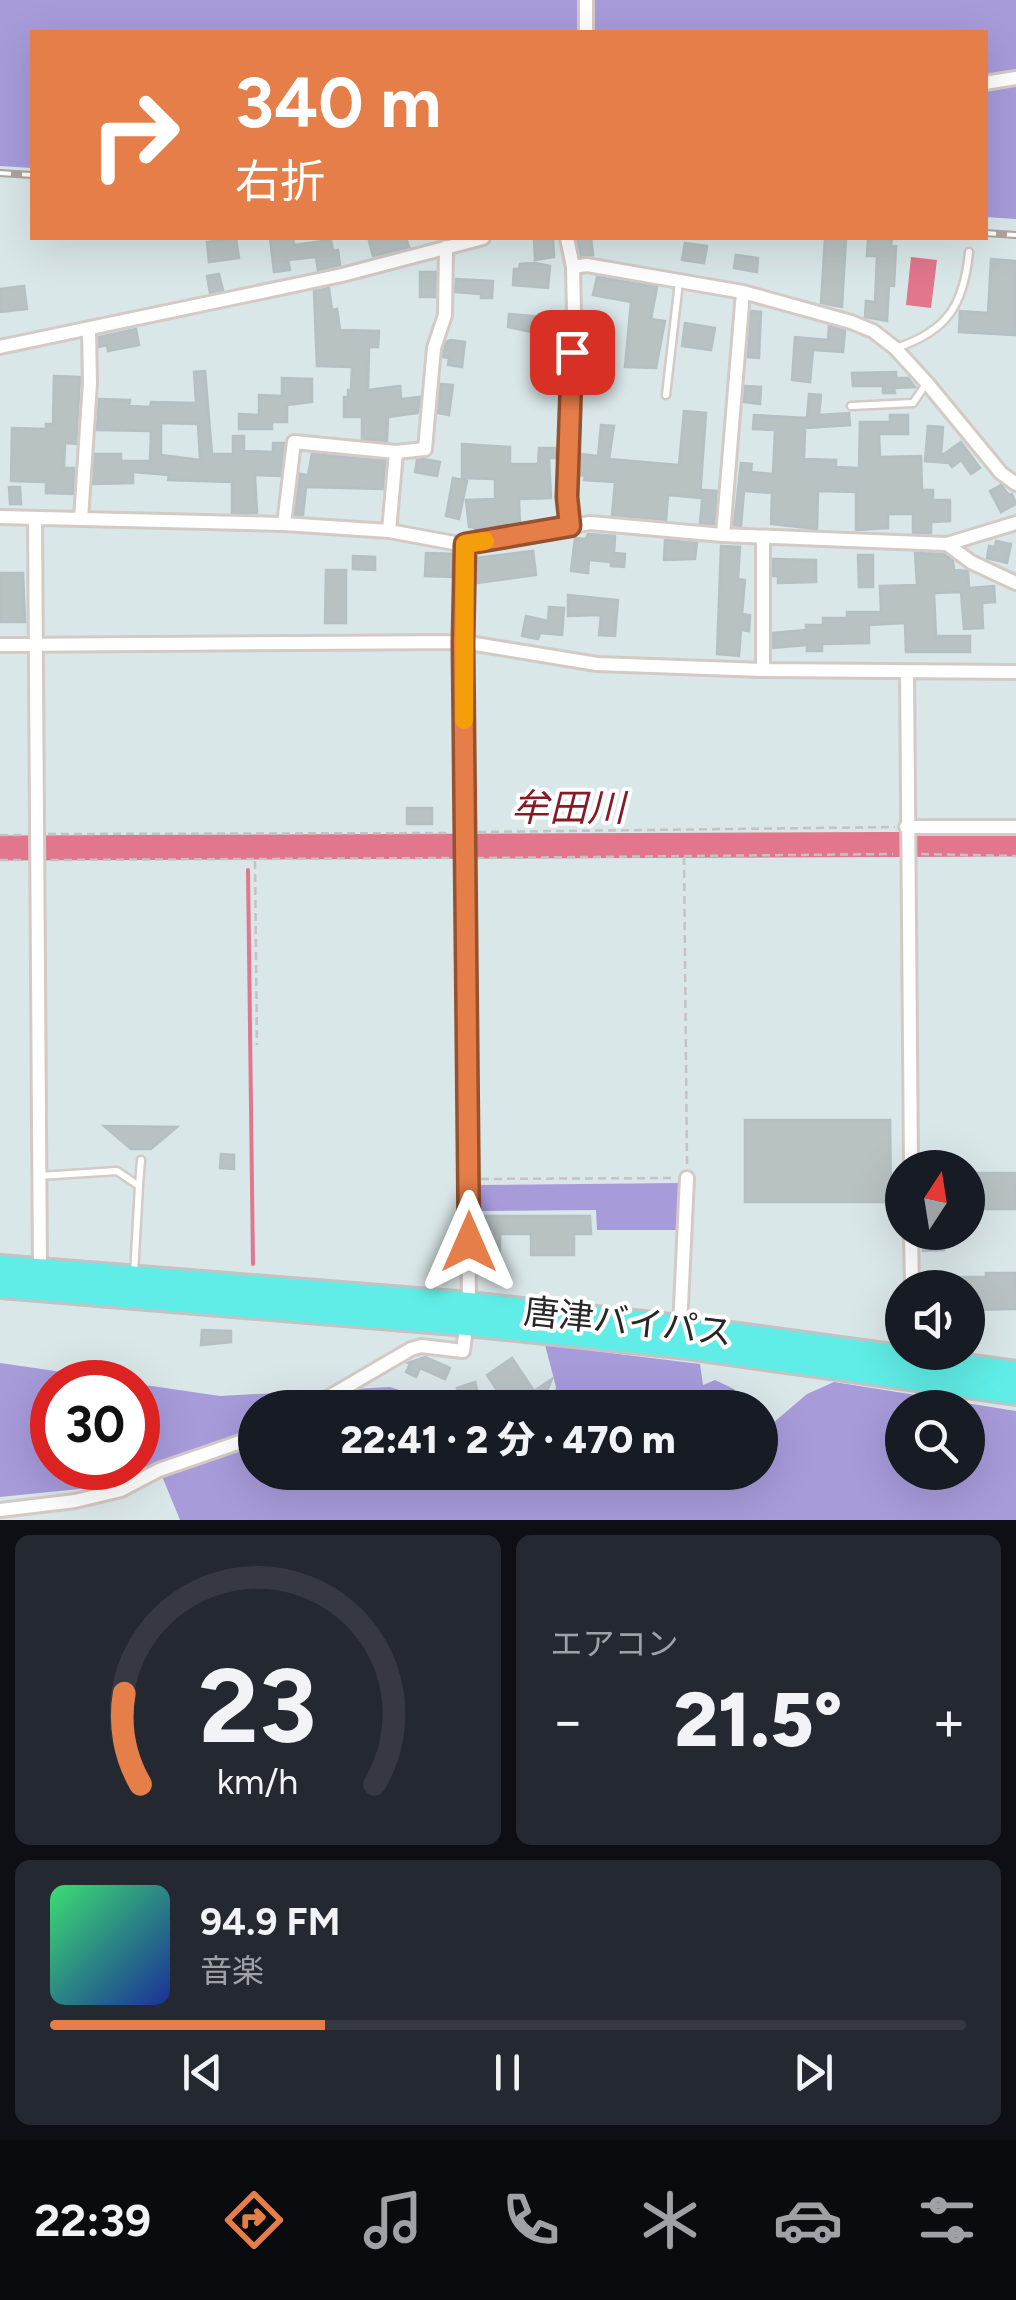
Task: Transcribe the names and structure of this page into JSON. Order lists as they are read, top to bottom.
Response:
{
  "streets": {
    "highway": ["唐津バイパス"]
  },
  "water": ["牟田川"],
  "north": "top",
  "page": {
    "turn": ["340 m", "右折"],
    "limit": "30",
    "trip": "22:41 · 2 分 · 470 m",
    "tile": "エアコン",
    "heat": ["−", "21.5°", "+"],
    "song": ["94.9 FM", "音楽"],
    "tabs": "22:39",
    "gauge": ["23", "km/h"]
  }
}
